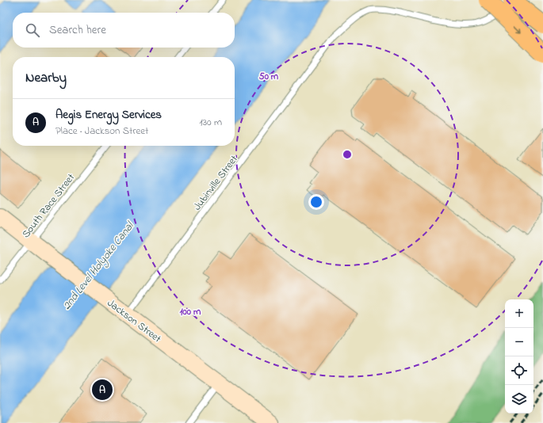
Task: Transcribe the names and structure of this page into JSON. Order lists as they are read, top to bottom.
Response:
{
  "streets": {
    "street": ["Jackson Street"],
    "lane": ["Jubinville Street", "South Race Street"]
  },
  "crossings": [
    ["Jubinville Street", "Jackson Street"],
    ["South Race Street", "Jackson Street"]
  ],
  "water": ["2nd Level Holyoke Canal"],
  "page": {
    "search": "Search here",
    "heading": "Nearby",
    "list": [
      {
        "mark": "A",
        "name": "Aegis Energy Services",
        "note": "Place · Jackson Street",
        "value": "130 m"
      }
    ],
    "map_buttons": ["+", "−"],
    "pins": "A"
  },
  "rings": ["50 m", "100 m"]
}
